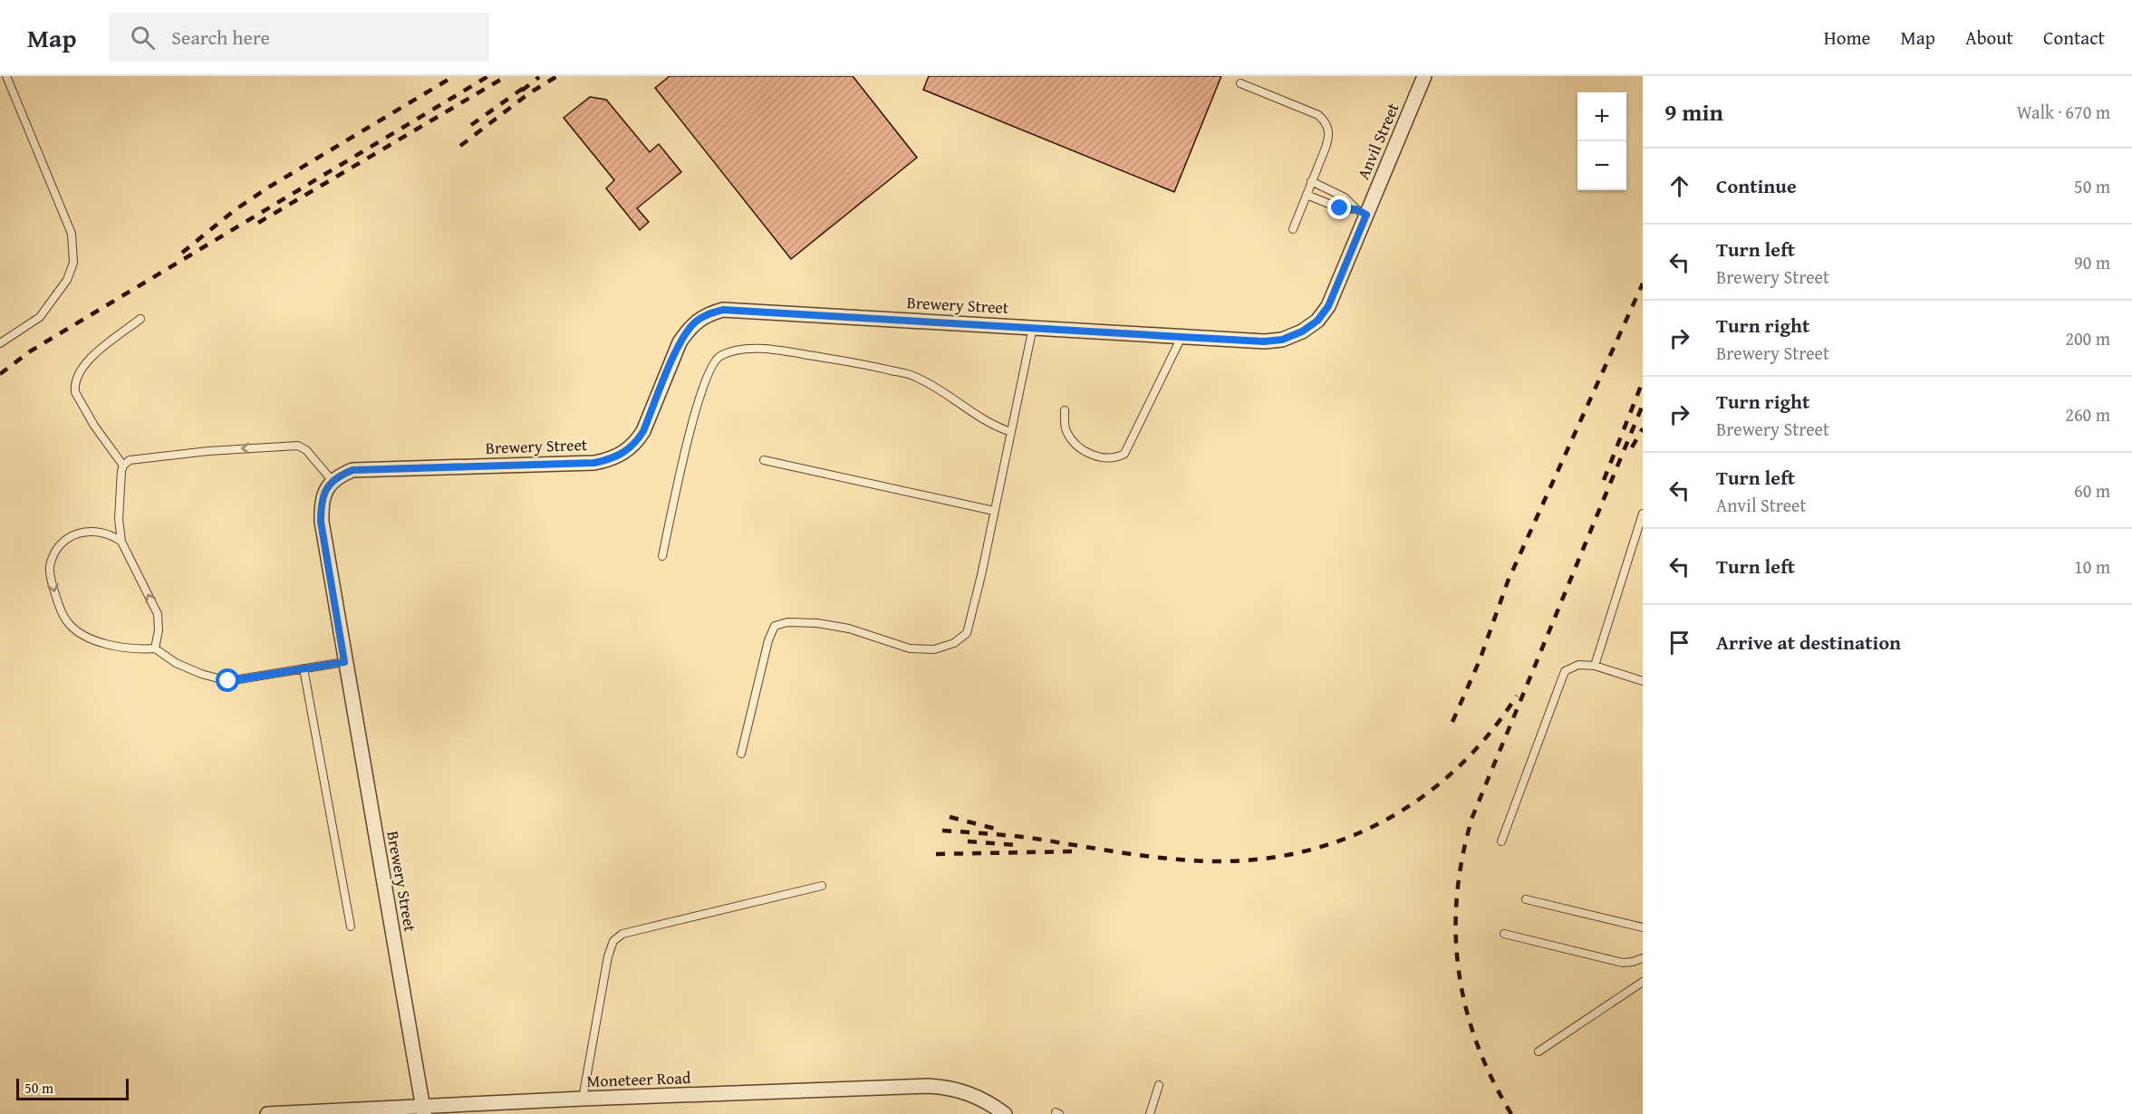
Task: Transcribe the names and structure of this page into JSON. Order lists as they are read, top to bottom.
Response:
{
  "streets": {
    "street": ["Anvil Street", "Brewery Street", "Moneteer Road"]
  },
  "crossings": [
    ["Anvil Street", "Brewery Street"],
    ["Brewery Street", "Moneteer Road"]
  ],
  "scale_bar": "50 m",
  "page": {
    "header": "Map",
    "search": "Search here",
    "nav": [
      "Home",
      "Map",
      "About",
      "Contact"
    ],
    "heading": ["9 min", "Walk · 670 m"],
    "map_buttons": ["+", "−"],
    "list": [
      ["Continue", "50 m"],
      ["Turn left", "Brewery Street", "90 m"],
      ["Turn right", "Brewery Street", "200 m"],
      ["Turn right", "Brewery Street", "260 m"],
      ["Turn left", "Anvil Street", "60 m"],
      ["Turn left", "10 m"],
      "Arrive at destination"
    ],
    "scale": "50 m"
  }
}
